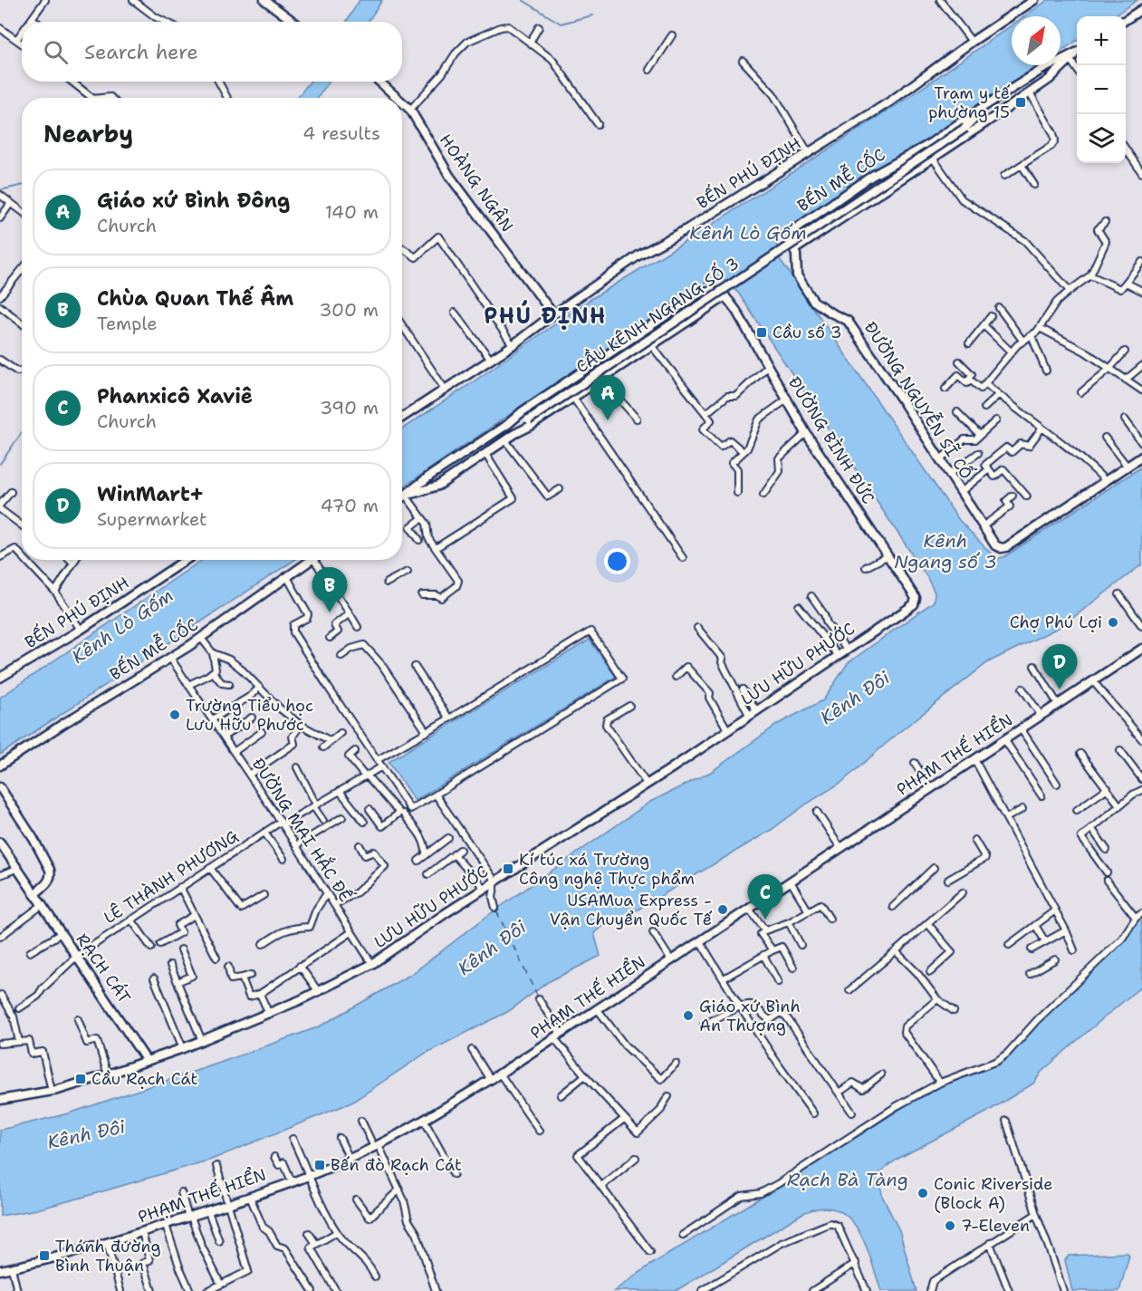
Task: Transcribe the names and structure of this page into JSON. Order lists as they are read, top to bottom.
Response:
{
  "streets": {
    "street": [
      "BẾN PHÚ ĐỊNH",
      "BẾN MỄ CỐC",
      "HOÀNG NGÂN",
      "CẦU KÊNH NGANG SỐ 3",
      "ĐƯỜNG NGUYỄN SĨ CỐ",
      "ĐƯỜNG BÌNH ĐỨC",
      "LƯU HỮU PHƯỚC",
      "PHẠM THẾ HIỂN",
      "ĐƯỜNG MAI HẮC ĐẾ",
      "LÊ THÀNH PHƯƠNG",
      "RẠCH CÁT"
    ]
  },
  "crossings": [
    ["BẾN PHÚ ĐỊNH", "HOÀNG NGÂN"],
    ["BẾN MỄ CỐC", "CẦU KÊNH NGANG SỐ 3"],
    ["BẾN MỄ CỐC", "ĐƯỜNG NGUYỄN SĨ CỐ"],
    ["BẾN MỄ CỐC", "ĐƯỜNG MAI HẮC ĐẾ"],
    ["ĐƯỜNG BÌNH ĐỨC", "LƯU HỮU PHƯỚC"],
    ["LƯU HỮU PHƯỚC", "ĐƯỜNG MAI HẮC ĐẾ"],
    ["LƯU HỮU PHƯỚC", "RẠCH CÁT"],
    ["ĐƯỜNG MAI HẮC ĐẾ", "LÊ THÀNH PHƯƠNG"],
    ["LÊ THÀNH PHƯƠNG", "RẠCH CÁT"]
  ],
  "districts": ["PHÚ ĐỊNH"],
  "water": [
    "Kênh Lò Gốm",
    "Kênh Ngang số 3",
    "Kênh Đôi",
    "Rạch Bà Tàng"
  ],
  "places": {
    "transit": [
      "Trạm y tế phường 15",
      "Cầu số 3",
      "Kí túc xá Trường Công nghệ Thực phẩm",
      "Cầu Rạch Cát",
      "Bến đò Rạch Cát",
      "Thánh đường Bình Thuận"
    ],
    "other": [
      "Chợ Phú Lợi",
      "Trường Tiểu học Lưu Hữu Phước",
      "USAMua Express - Vận Chuyển Quốc Tế",
      "Giáo xứ Bình An Thượng",
      "Conic Riverside (Block A)",
      "7-Eleven"
    ]
  },
  "north": "top right",
  "page": {
    "map_buttons": ["+", "−"],
    "search": "Search here",
    "heading": ["Nearby", "4 results"],
    "list": [
      {
        "mark": "A",
        "name": "Giáo xứ Bình Đông",
        "note": "Church",
        "value": "140 m"
      },
      {
        "mark": "B",
        "name": "Chùa Quan Thế Âm",
        "note": "Temple",
        "value": "300 m"
      },
      {
        "mark": "C",
        "name": "Phanxicô Xaviê",
        "note": "Church",
        "value": "390 m"
      },
      {
        "mark": "D",
        "name": "WinMart+",
        "note": "Supermarket",
        "value": "470 m"
      }
    ],
    "pins": [
      "A",
      "B",
      "D",
      "C"
    ]
  }
}
